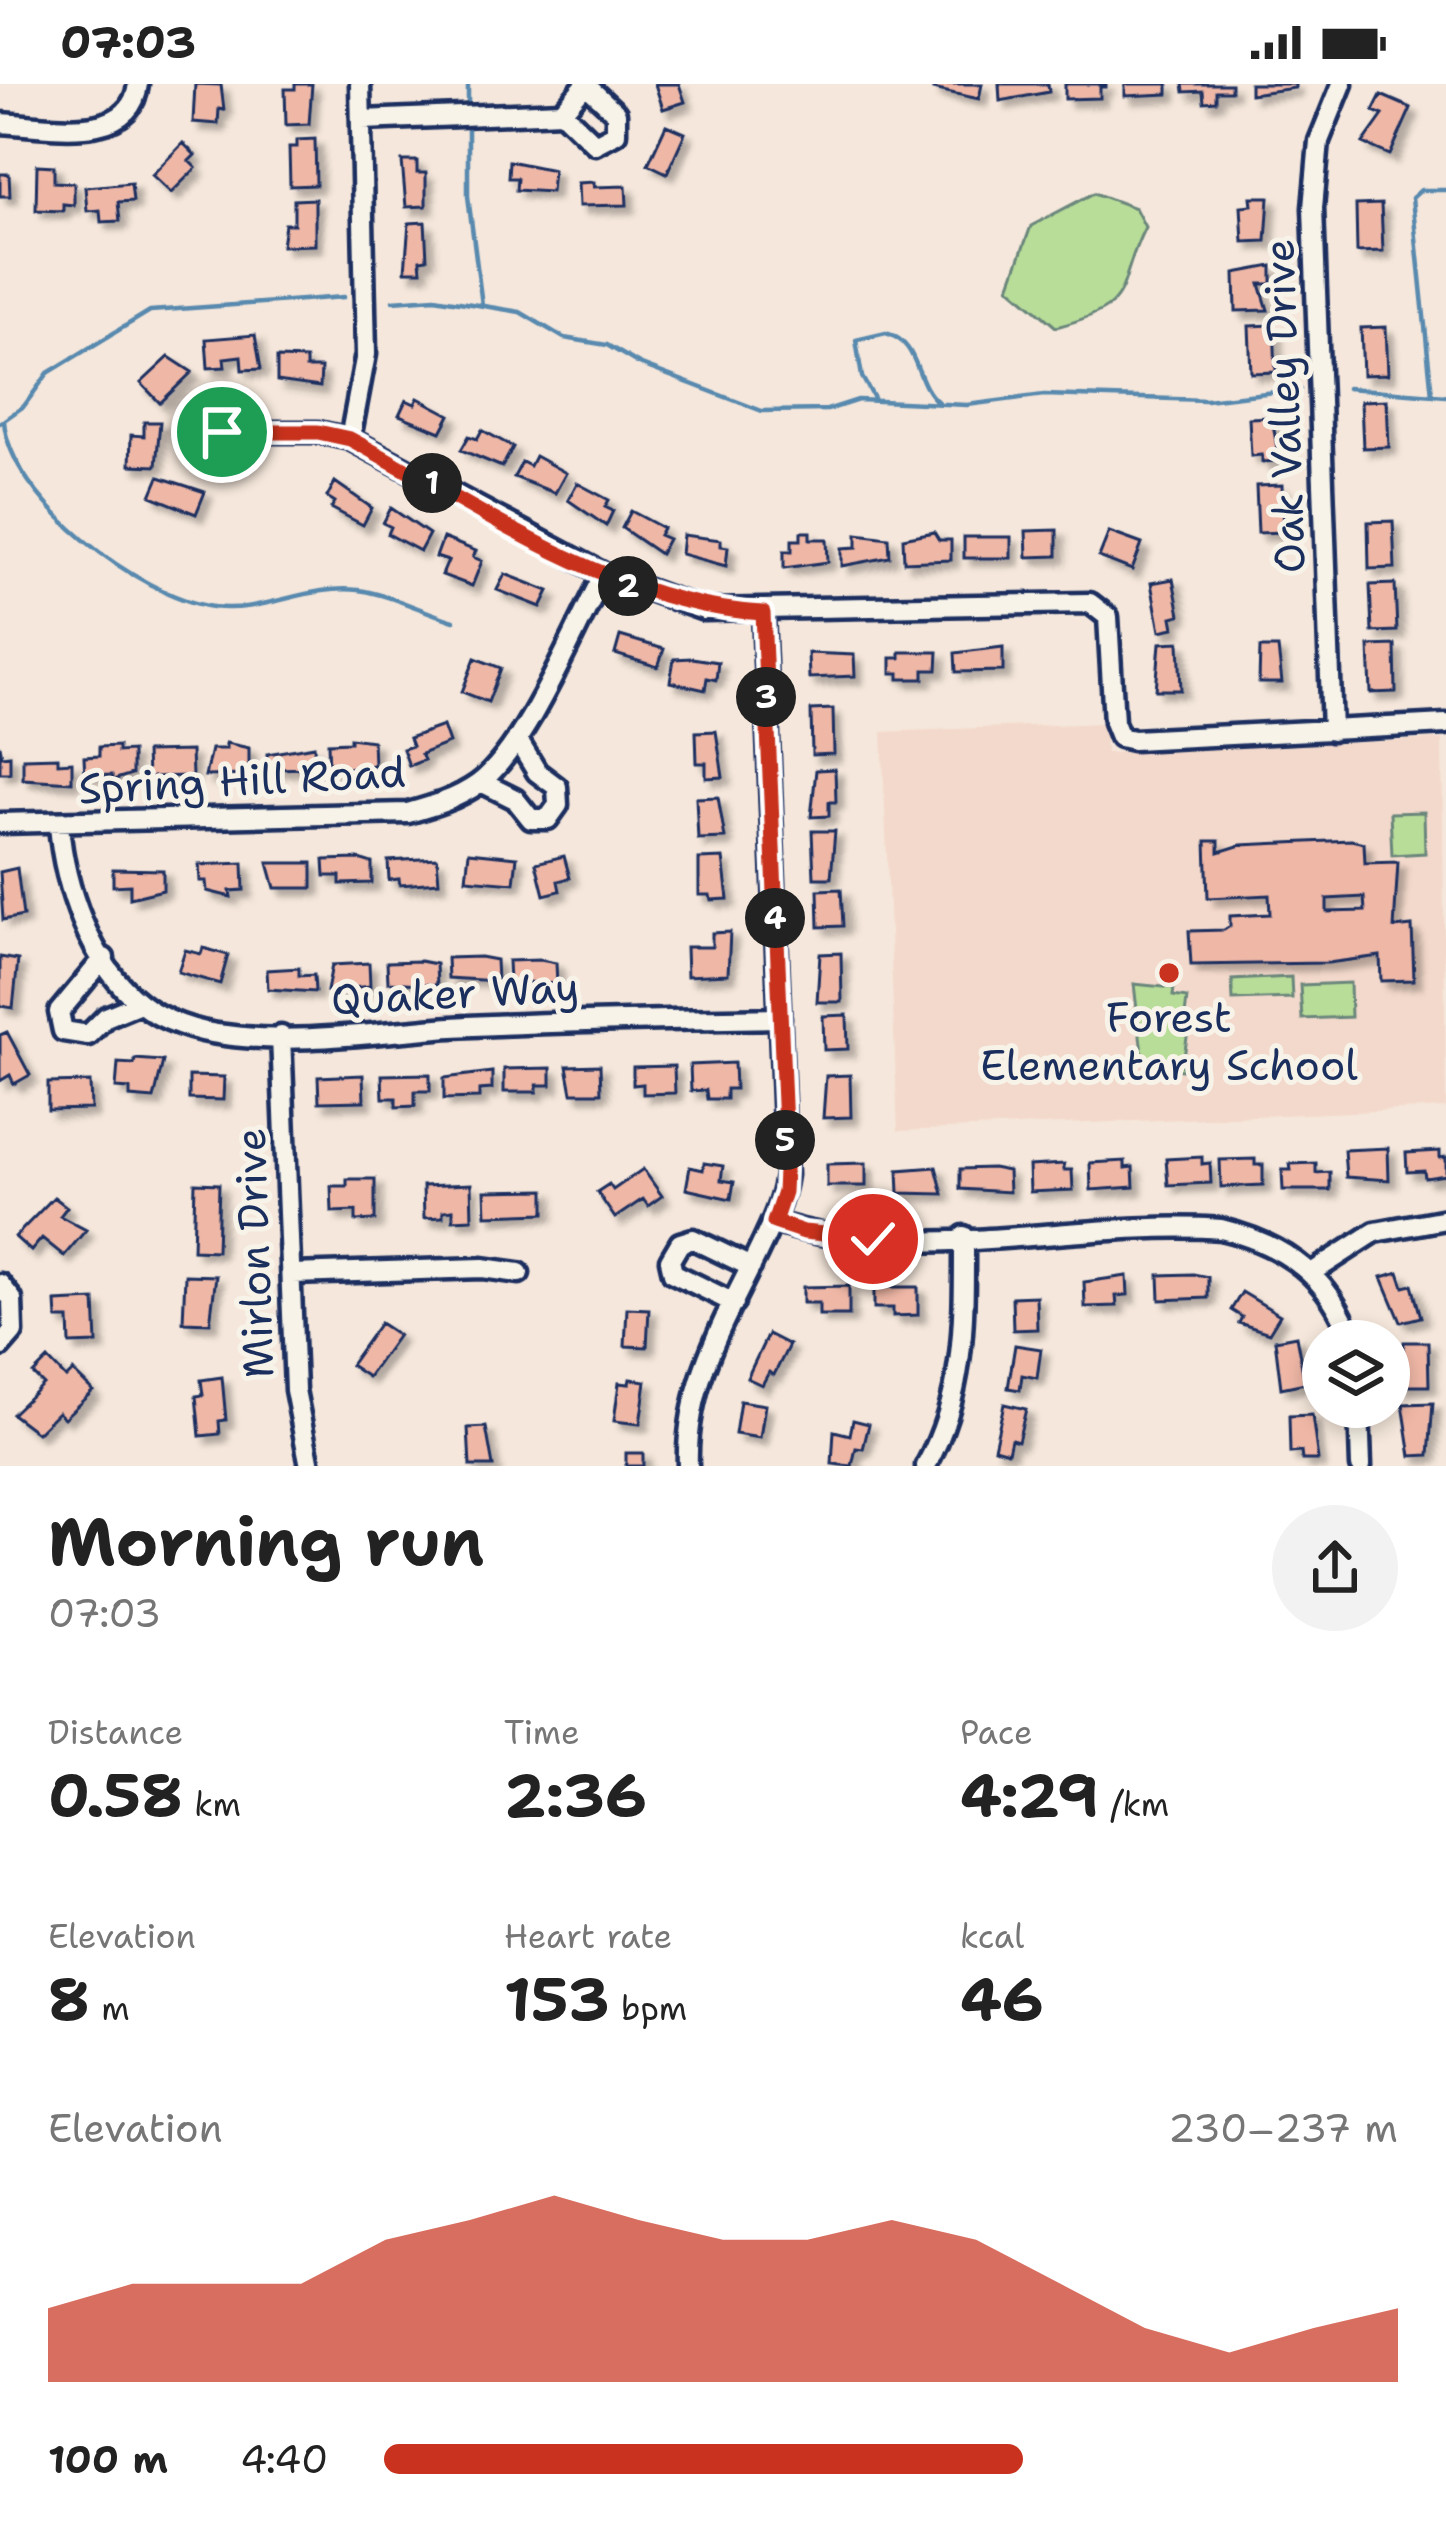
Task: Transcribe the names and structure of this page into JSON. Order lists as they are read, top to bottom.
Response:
{
  "streets": {
    "street": [
      "Oak Valley Drive",
      "Spring Hill Road",
      "Quaker Way",
      "Mirlon Drive"
    ]
  },
  "crossings": [
    ["Spring Hill Road", "Quaker Way"],
    ["Quaker Way", "Mirlon Drive"]
  ],
  "places": ["Forest Elementary School"],
  "page": {
    "status": "07:03",
    "pins": [
      "1",
      "2",
      "3",
      "4",
      "5"
    ],
    "heading": ["Morning run", "07:03"],
    "stats": [
      ["Distance", "0.58 km"],
      ["Time", "2:36"],
      ["Pace", "4:29 /km"],
      ["Elevation", "8 m"],
      ["Heart rate", "153 bpm"],
      ["kcal", "46"]
    ],
    "chart": ["Elevation", "230–237 m"],
    "list": [
      {
        "name": "100 m",
        "note": "4:40"
      }
    ]
  }
}
